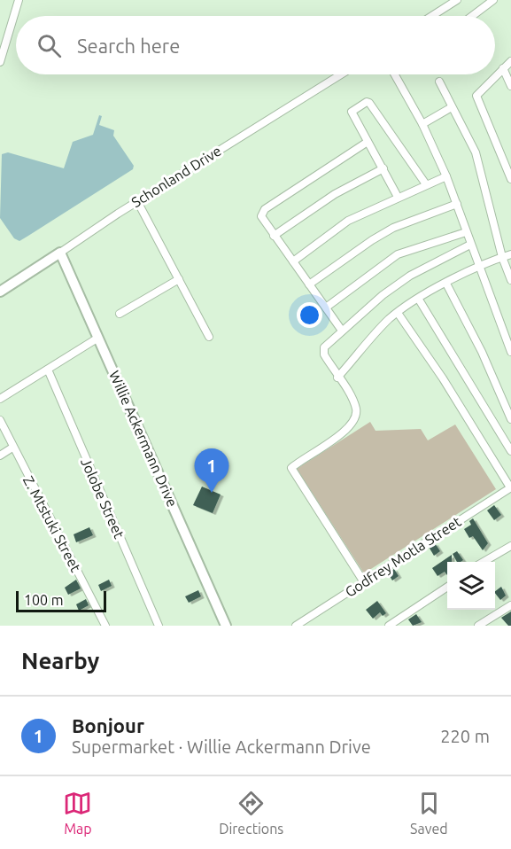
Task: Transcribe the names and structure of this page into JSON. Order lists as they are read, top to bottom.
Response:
{
  "streets": {
    "street": [
      "Schonland Drive",
      "Willie Ackermann Drive",
      "Jolobe Street",
      "Z. Mtstuki Street",
      "Godfrey Motla Street"
    ]
  },
  "crossings": [
    ["Schonland Drive", "Willie Ackermann Drive"]
  ],
  "scale_bar": "100 m",
  "page": {
    "search": "Search here",
    "pins": "1",
    "scale": "100 m",
    "heading": "Nearby",
    "list": [
      {
        "mark": "1",
        "name": "Bonjour",
        "note": "Supermarket · Willie Ackermann Drive",
        "value": "220 m"
      }
    ],
    "nav": ["Map", "Directions", "Saved"]
  }
}
